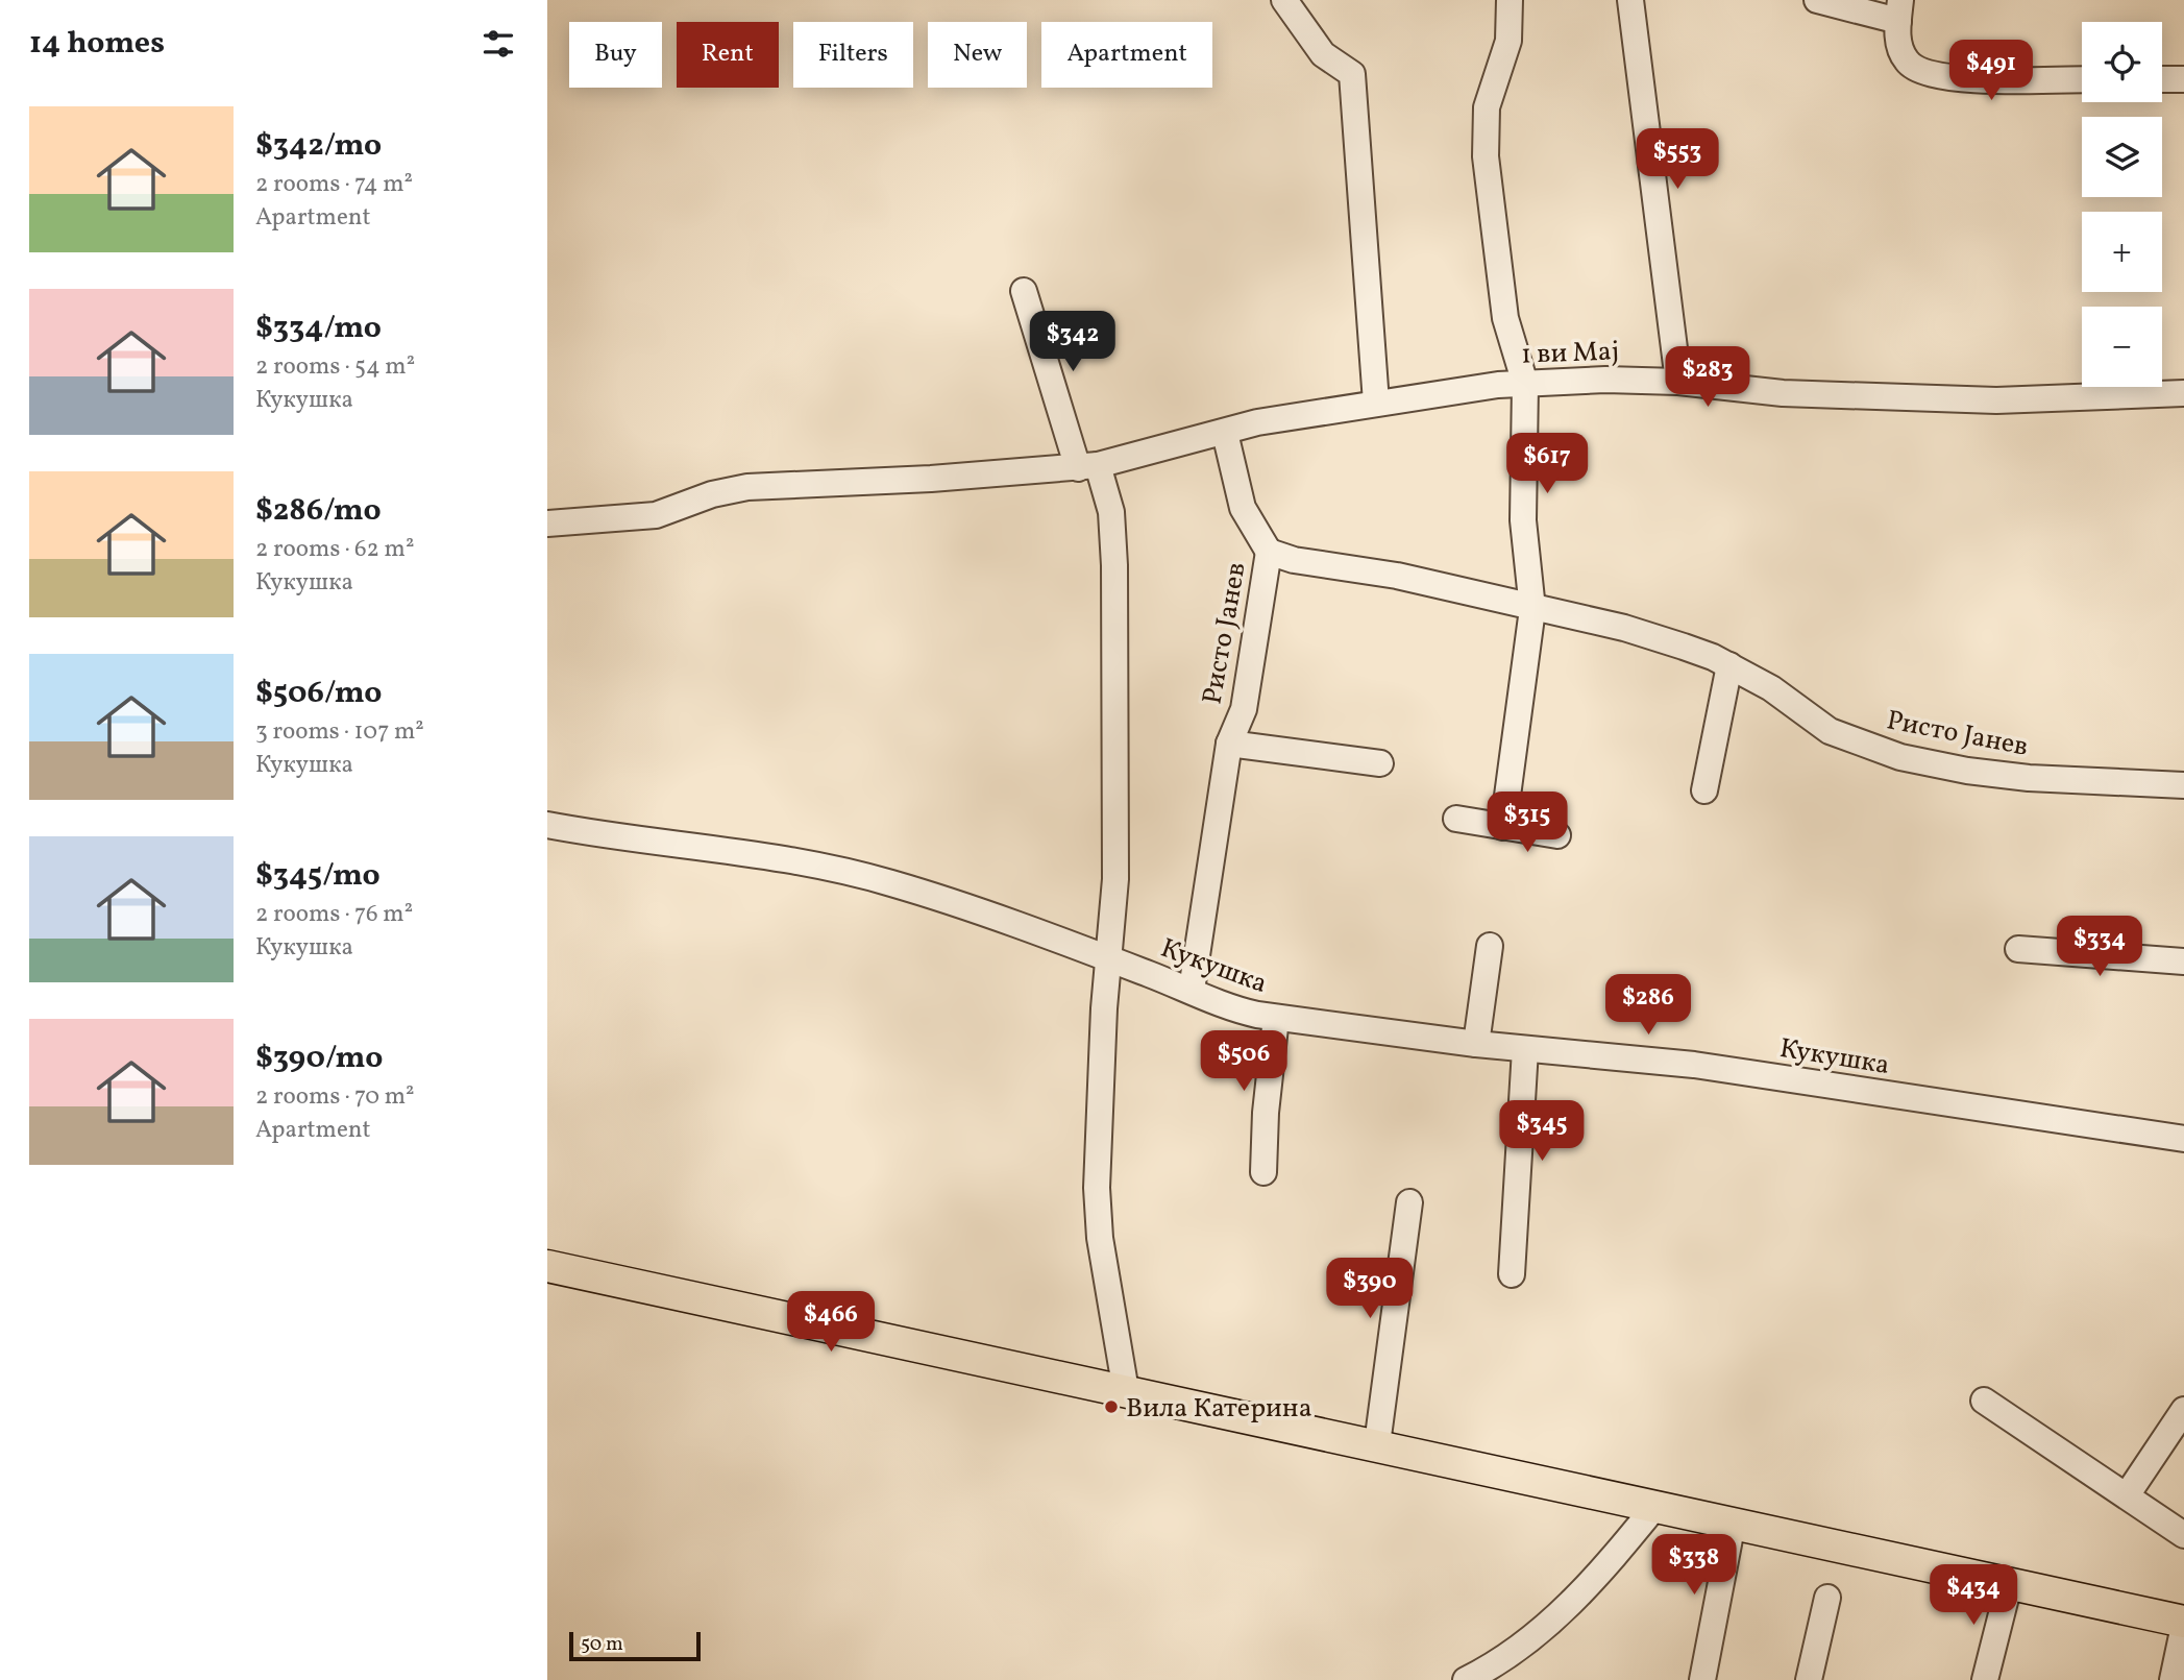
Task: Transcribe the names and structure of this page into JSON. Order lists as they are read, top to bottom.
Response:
{
  "streets": {
    "street": ["1 ви Мај", "Ристо Јанев", "Кукушка"]
  },
  "crossings": [
    ["Ристо Јанев", "Кукушка"]
  ],
  "places": ["Вила Катерина"],
  "scale_bar": "50 m",
  "page": {
    "heading": "14 homes",
    "map_buttons": ["+", "−"],
    "chip": [
      "Buy",
      "Rent",
      "Filters",
      "New",
      "Apartment"
    ],
    "price": [
      "$491",
      "$553",
      "$342",
      "$283",
      "$617",
      "$315",
      "$334",
      "$286",
      "$506",
      "$345",
      "$390",
      "$466",
      "$338",
      "$434"
    ],
    "list": [
      {
        "name": "$342/mo",
        "note": "2 rooms · 74 m² · Apartment"
      },
      {
        "name": "$334/mo",
        "note": "2 rooms · 54 m² · Кукушка"
      },
      {
        "name": "$286/mo",
        "note": "2 rooms · 62 m² · Кукушка"
      },
      {
        "name": "$506/mo",
        "note": "3 rooms · 107 m² · Кукушка"
      },
      {
        "name": "$345/mo",
        "note": "2 rooms · 76 m² · Кукушка"
      },
      {
        "name": "$390/mo",
        "note": "2 rooms · 70 m² · Apartment"
      }
    ],
    "scale": "50 m"
  }
}
